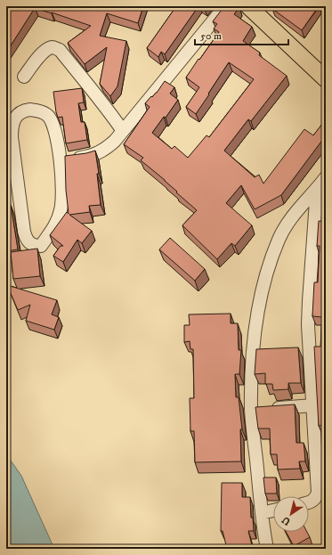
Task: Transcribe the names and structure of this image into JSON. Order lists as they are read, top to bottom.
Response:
{
  "scale_bar": "50 m",
  "north": "bottom left"
}
